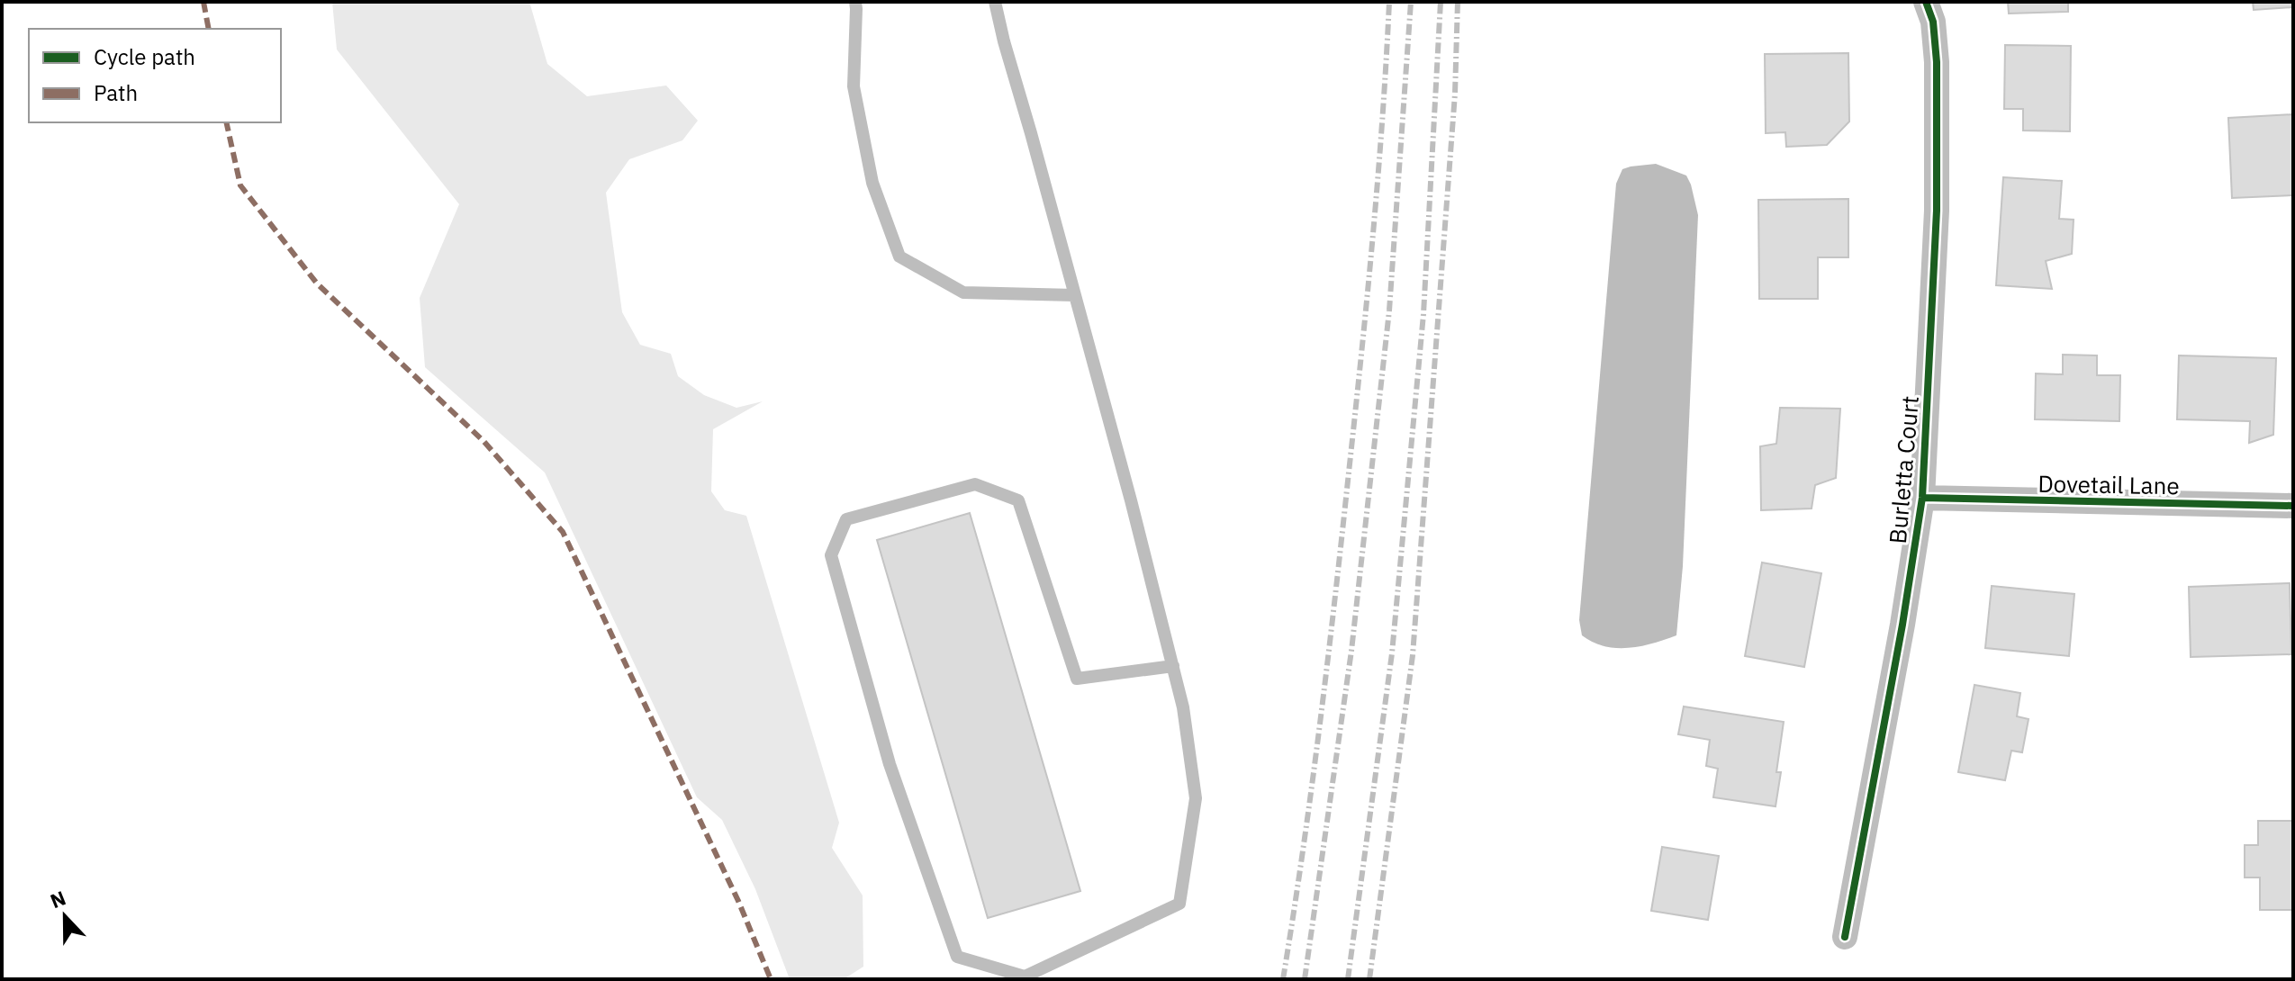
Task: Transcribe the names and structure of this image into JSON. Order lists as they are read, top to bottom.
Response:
{
  "streets": {
    "street": ["Burletta Court", "Dovetail Lane"]
  },
  "crossings": [
    ["Burletta Court", "Dovetail Lane"]
  ],
  "legend": ["Cycle path", "Path"],
  "north": "top"
}
